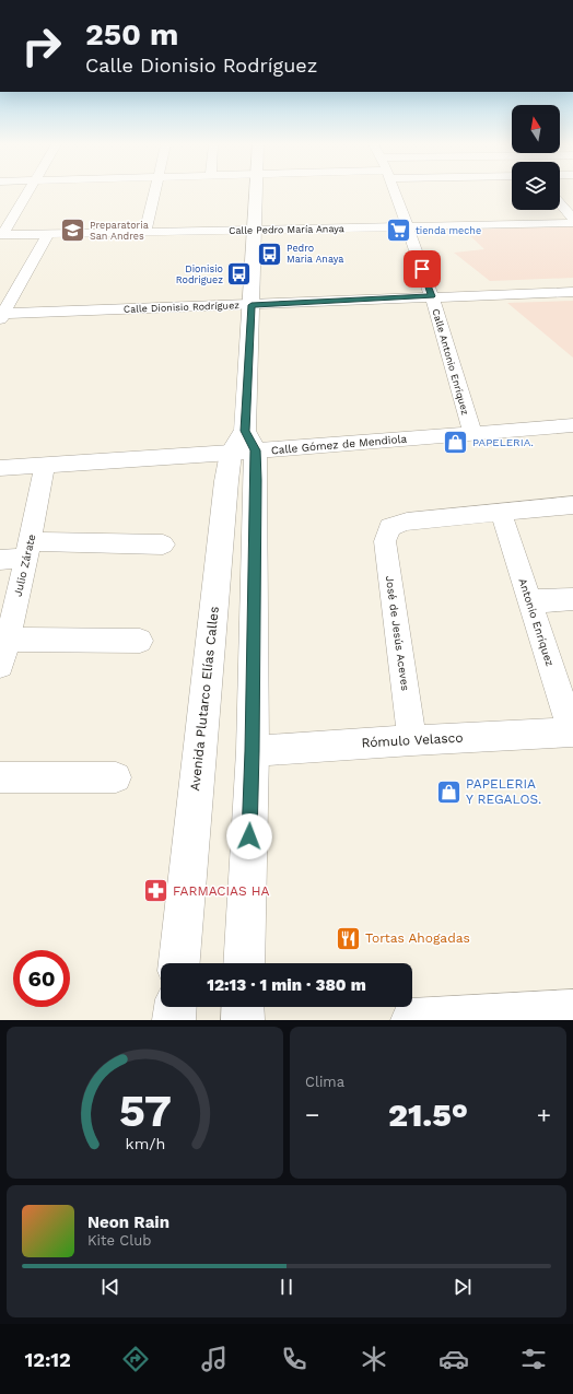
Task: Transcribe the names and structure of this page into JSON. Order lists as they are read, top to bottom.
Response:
{
  "streets": {
    "main road": ["Avenida Plutarco Elías Calles"],
    "street": [
      "Calle Pedro María Anaya",
      "Calle Dionisio Rodríguez",
      "Calle Antonio Enríquez",
      "Calle Gómez de Mendiola",
      "Julio Zárate",
      "Antonio Enríquez",
      "José de Jesús Aceves",
      "Rómulo Velasco"
    ]
  },
  "crossings": [
    ["Calle Pedro María Anaya", "Calle Antonio Enríquez"],
    ["Calle Pedro María Anaya", "Avenida Plutarco Elías Calles"],
    ["Calle Dionisio Rodríguez", "Calle Antonio Enríquez"],
    ["Calle Dionisio Rodríguez", "Avenida Plutarco Elías Calles"],
    ["Calle Antonio Enríquez", "Calle Gómez de Mendiola"],
    ["Calle Gómez de Mendiola", "Julio Zárate"],
    ["Calle Gómez de Mendiola", "Avenida Plutarco Elías Calles"],
    ["Antonio Enríquez", "José de Jesús Aceves"],
    ["Antonio Enríquez", "Rómulo Velasco"],
    ["José de Jesús Aceves", "Rómulo Velasco"],
    ["Avenida Plutarco Elías Calles", "Rómulo Velasco"]
  ],
  "places": {
    "school or university": ["Preparatoria San Andres"],
    "supermarket": ["tienda meche"],
    "bus stop": ["Pedro Maria Anaya", "Dionisio Rodriguez"],
    "shop": ["PAPELERIA.", "PAPELERIA Y REGALOS."],
    "pharmacy": ["FARMACIAS HA"],
    "restaurant": ["Tortas Ahogadas"]
  },
  "north": "top",
  "page": {
    "turn": ["250 m", "Calle Dionisio Rodríguez"],
    "limit": "60",
    "trip": "12:13 · 1 min · 380 m",
    "tile": "Clima",
    "heat": ["−", "21.5°", "+"],
    "song": ["Neon Rain", "Kite Club"],
    "tabs": "12:12",
    "gauge": ["57", "km/h"]
  }
}
